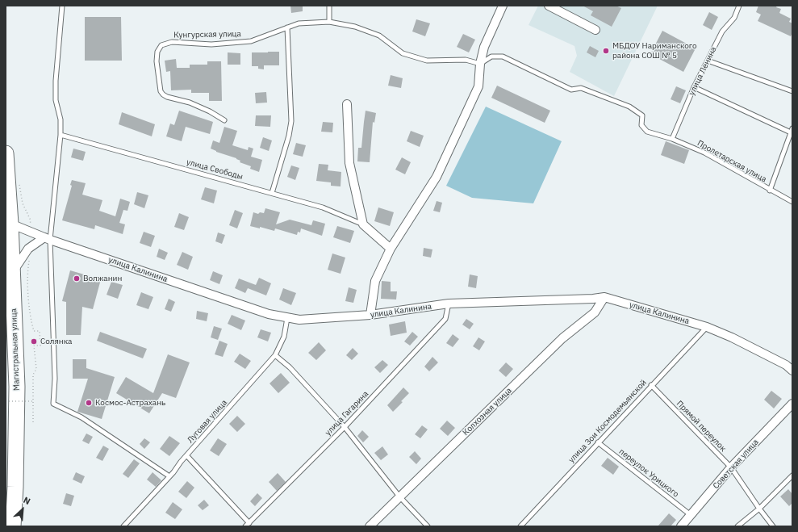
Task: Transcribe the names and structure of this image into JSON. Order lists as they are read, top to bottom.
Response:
{
  "streets": {
    "highway": ["Магистральная улица"],
    "street": ["улица Калинина", "Колхозная улица", "Советская улица"],
    "lane": [
      "Кунгурская улица",
      "улица Ленина",
      "Пролетарская улица",
      "улица Свободы",
      "улица Гагарина",
      "Луговая улица",
      "улица Зои Космодемьянской",
      "Прямой переулок",
      "переулок Урицкого"
    ]
  },
  "crossings": [
    ["Кунгурская улица", "Пролетарская улица"],
    ["улица Ленина", "Пролетарская улица"],
    ["улица Калинина", "Магистральная улица"],
    ["улица Калинина", "Колхозная улица"],
    ["улица Калинина", "улица Гагарина"],
    ["улица Калинина", "Луговая улица"],
    ["улица Калинина", "улица Зои Космодемьянской"],
    ["улица Зои Космодемьянской", "Прямой переулок"],
    ["улица Зои Космодемьянской", "переулок Урицкого"],
    ["Прямой переулок", "Советская улица"],
    ["Советская улица", "переулок Урицкого"]
  ],
  "places": [
    "МБДОУ Нариманского района СОШ № 5",
    "Волжанин",
    "Солянка",
    "Космос-Астрахань"
  ],
  "north": "top right"
}
